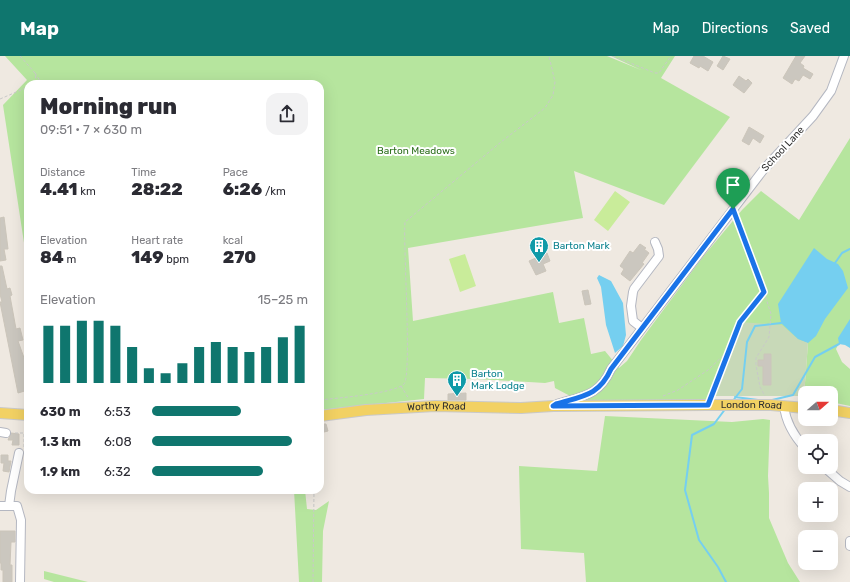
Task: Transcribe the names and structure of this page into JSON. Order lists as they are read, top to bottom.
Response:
{
  "streets": {
    "main road": ["London Road", "Worthy Road"],
    "street": ["School Lane"]
  },
  "crossings": [
    ["School Lane", "London Road"],
    ["School Lane", "Worthy Road"],
    ["London Road", "Worthy Road"]
  ],
  "parks": ["Barton Meadows"],
  "places": {
    "building": ["Barton Mark", "Barton Mark Lodge"]
  },
  "north": "right",
  "page": {
    "header": "Map",
    "nav": ["Map", "Directions", "Saved"],
    "heading": ["Morning run", "09:51 · 7 × 630 m"],
    "stats": [
      ["Distance", "4.41 km"],
      ["Time", "28:22"],
      ["Pace", "6:26 /km"],
      ["Elevation", "84 m"],
      ["Heart rate", "149 bpm"],
      ["kcal", "270"]
    ],
    "chart": ["Elevation", "15–25 m"],
    "map_buttons": ["+", "−"],
    "list": [
      {
        "name": "630 m",
        "note": "6:53"
      },
      {
        "name": "1.3 km",
        "note": "6:08"
      },
      {
        "name": "1.9 km",
        "note": "6:32"
      }
    ]
  }
}
